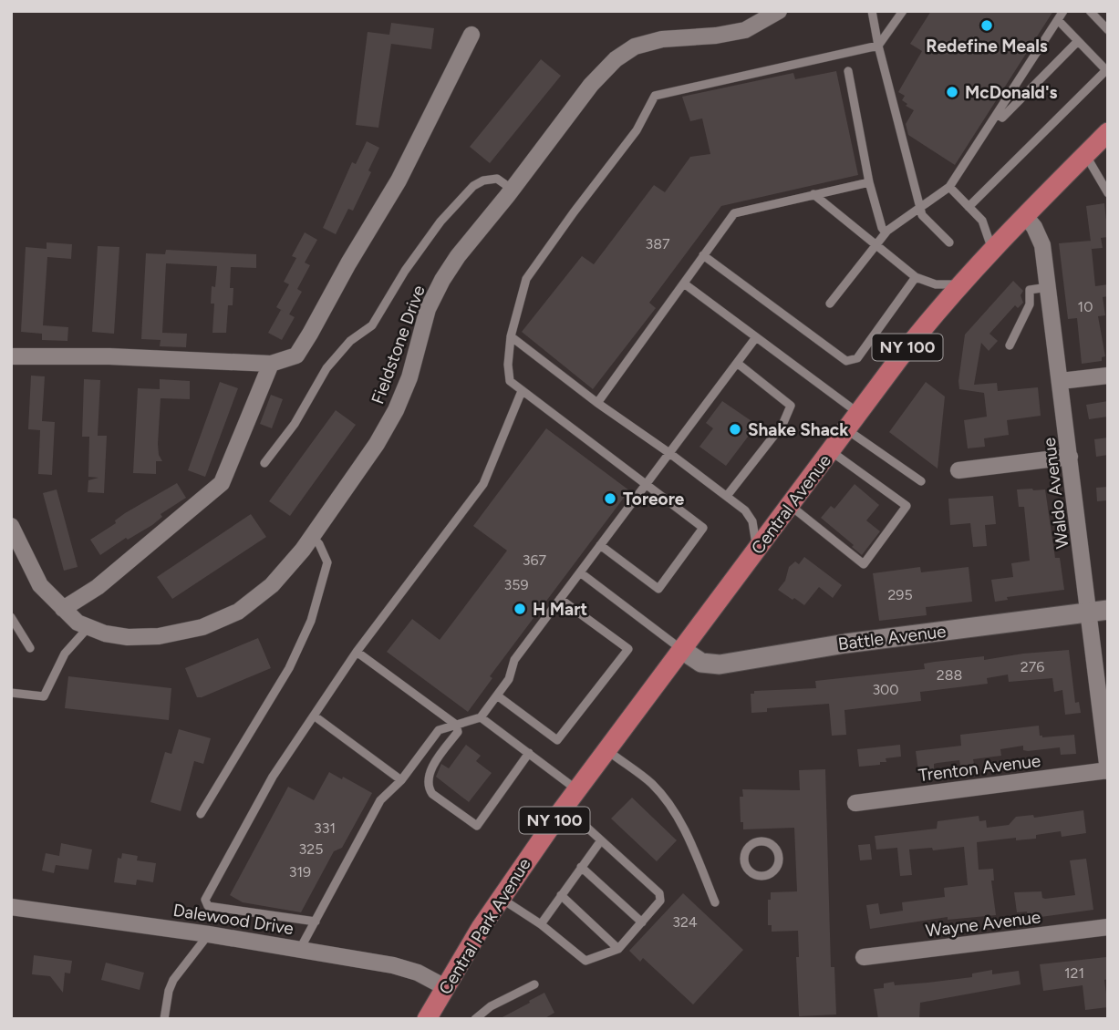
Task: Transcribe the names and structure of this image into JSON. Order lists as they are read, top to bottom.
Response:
{
  "streets": {
    "main road": ["NY 100", "Central Avenue", "Central Park Avenue"],
    "street": [
      "Fieldstone Drive",
      "Waldo Avenue",
      "Battle Avenue",
      "Trenton Avenue",
      "Dalewood Drive",
      "Wayne Avenue"
    ]
  },
  "crossings": [
    ["Waldo Avenue", "Central Avenue"],
    ["Waldo Avenue", "Battle Avenue"],
    ["Waldo Avenue", "Trenton Avenue"],
    ["Central Avenue", "Battle Avenue"],
    ["Central Avenue", "Central Park Avenue"],
    ["Dalewood Drive", "Central Park Avenue"]
  ],
  "places": [
    "Redefine Meals",
    "McDonald's",
    "Shake Shack",
    "Toreore",
    "H Mart"
  ],
  "house_numbers": [
    "387",
    "10",
    "367",
    "359",
    "295",
    "276",
    "288",
    "300",
    "331",
    "325",
    "319",
    "324",
    "121"
  ]
}
